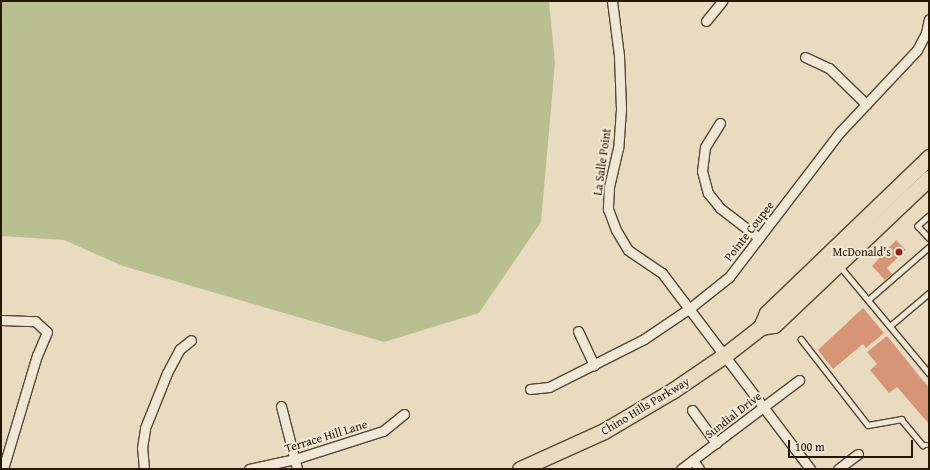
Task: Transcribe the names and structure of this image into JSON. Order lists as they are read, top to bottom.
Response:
{
  "streets": {
    "main road": ["Chino Hills Parkway"],
    "street": [
      "La Salle Point",
      "Pointe Coupee",
      "Sundial Drive",
      "Terrace Hill Lane"
    ]
  },
  "crossings": [
    ["La Salle Point", "Pointe Coupee"],
    ["La Salle Point", "Chino Hills Parkway"],
    ["La Salle Point", "Sundial Drive"]
  ],
  "places": ["McDonald's"],
  "scale_bar": "100 m"
}
